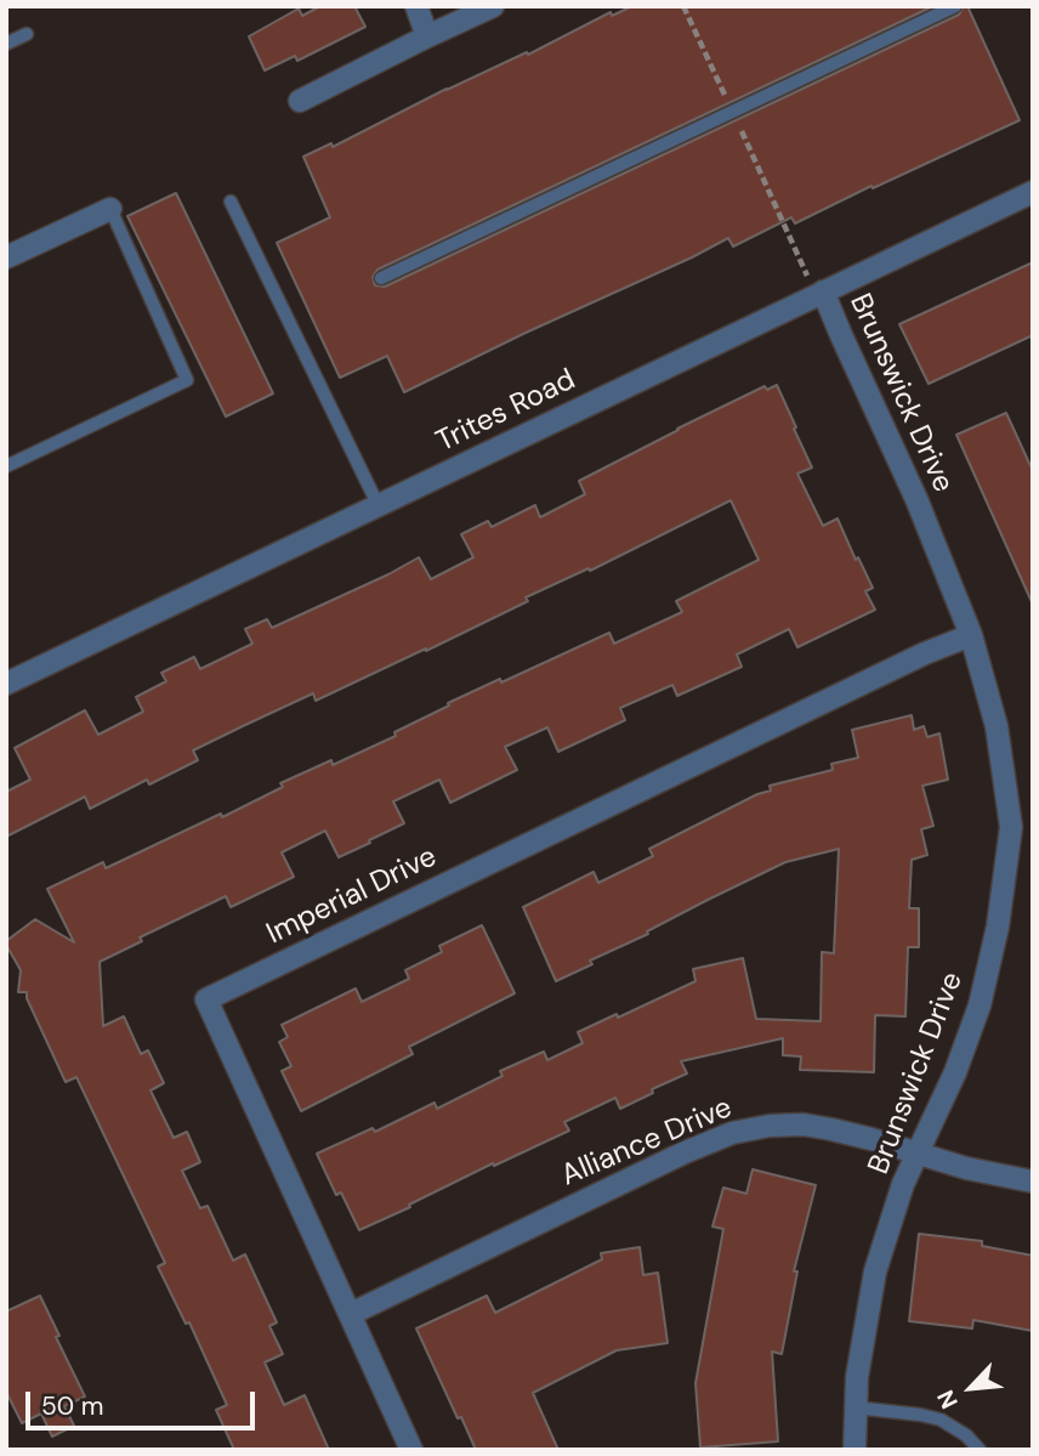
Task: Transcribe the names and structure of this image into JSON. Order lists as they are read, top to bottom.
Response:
{
  "streets": {
    "street": [
      "Brunswick Drive",
      "Trites Road",
      "Imperial Drive",
      "Alliance Drive"
    ]
  },
  "crossings": [
    ["Brunswick Drive", "Trites Road"],
    ["Brunswick Drive", "Imperial Drive"],
    ["Brunswick Drive", "Alliance Drive"],
    ["Imperial Drive", "Alliance Drive"]
  ],
  "scale_bar": "50 m",
  "north": "bottom left"
}
